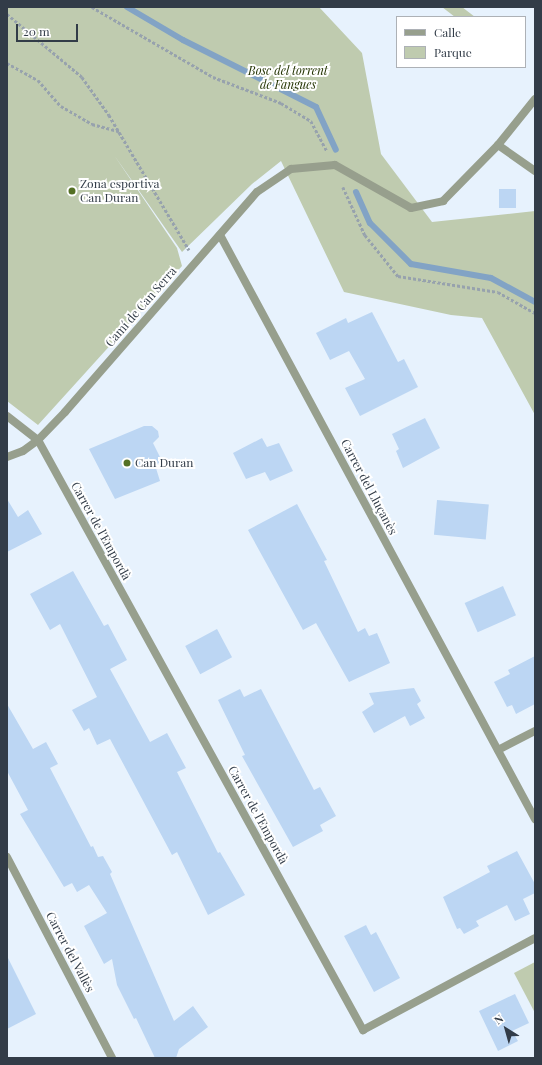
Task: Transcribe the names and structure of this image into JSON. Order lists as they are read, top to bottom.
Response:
{
  "streets": {
    "street": [
      "Camí de Can Serra",
      "Carrer del Lluçanès",
      "Carrer de l'Empordà",
      "Carrer del Vallès"
    ]
  },
  "crossings": [
    ["Camí de Can Serra", "Carrer del Lluçanès"],
    ["Camí de Can Serra", "Carrer de l'Empordà"]
  ],
  "parks": ["Bosc del torrent de Fangues"],
  "places": ["Zona esportiva Can Duran", "Can Duran"],
  "legend": ["Calle", "Parque"],
  "scale_bar": "20 m",
  "north": "top left"
}
